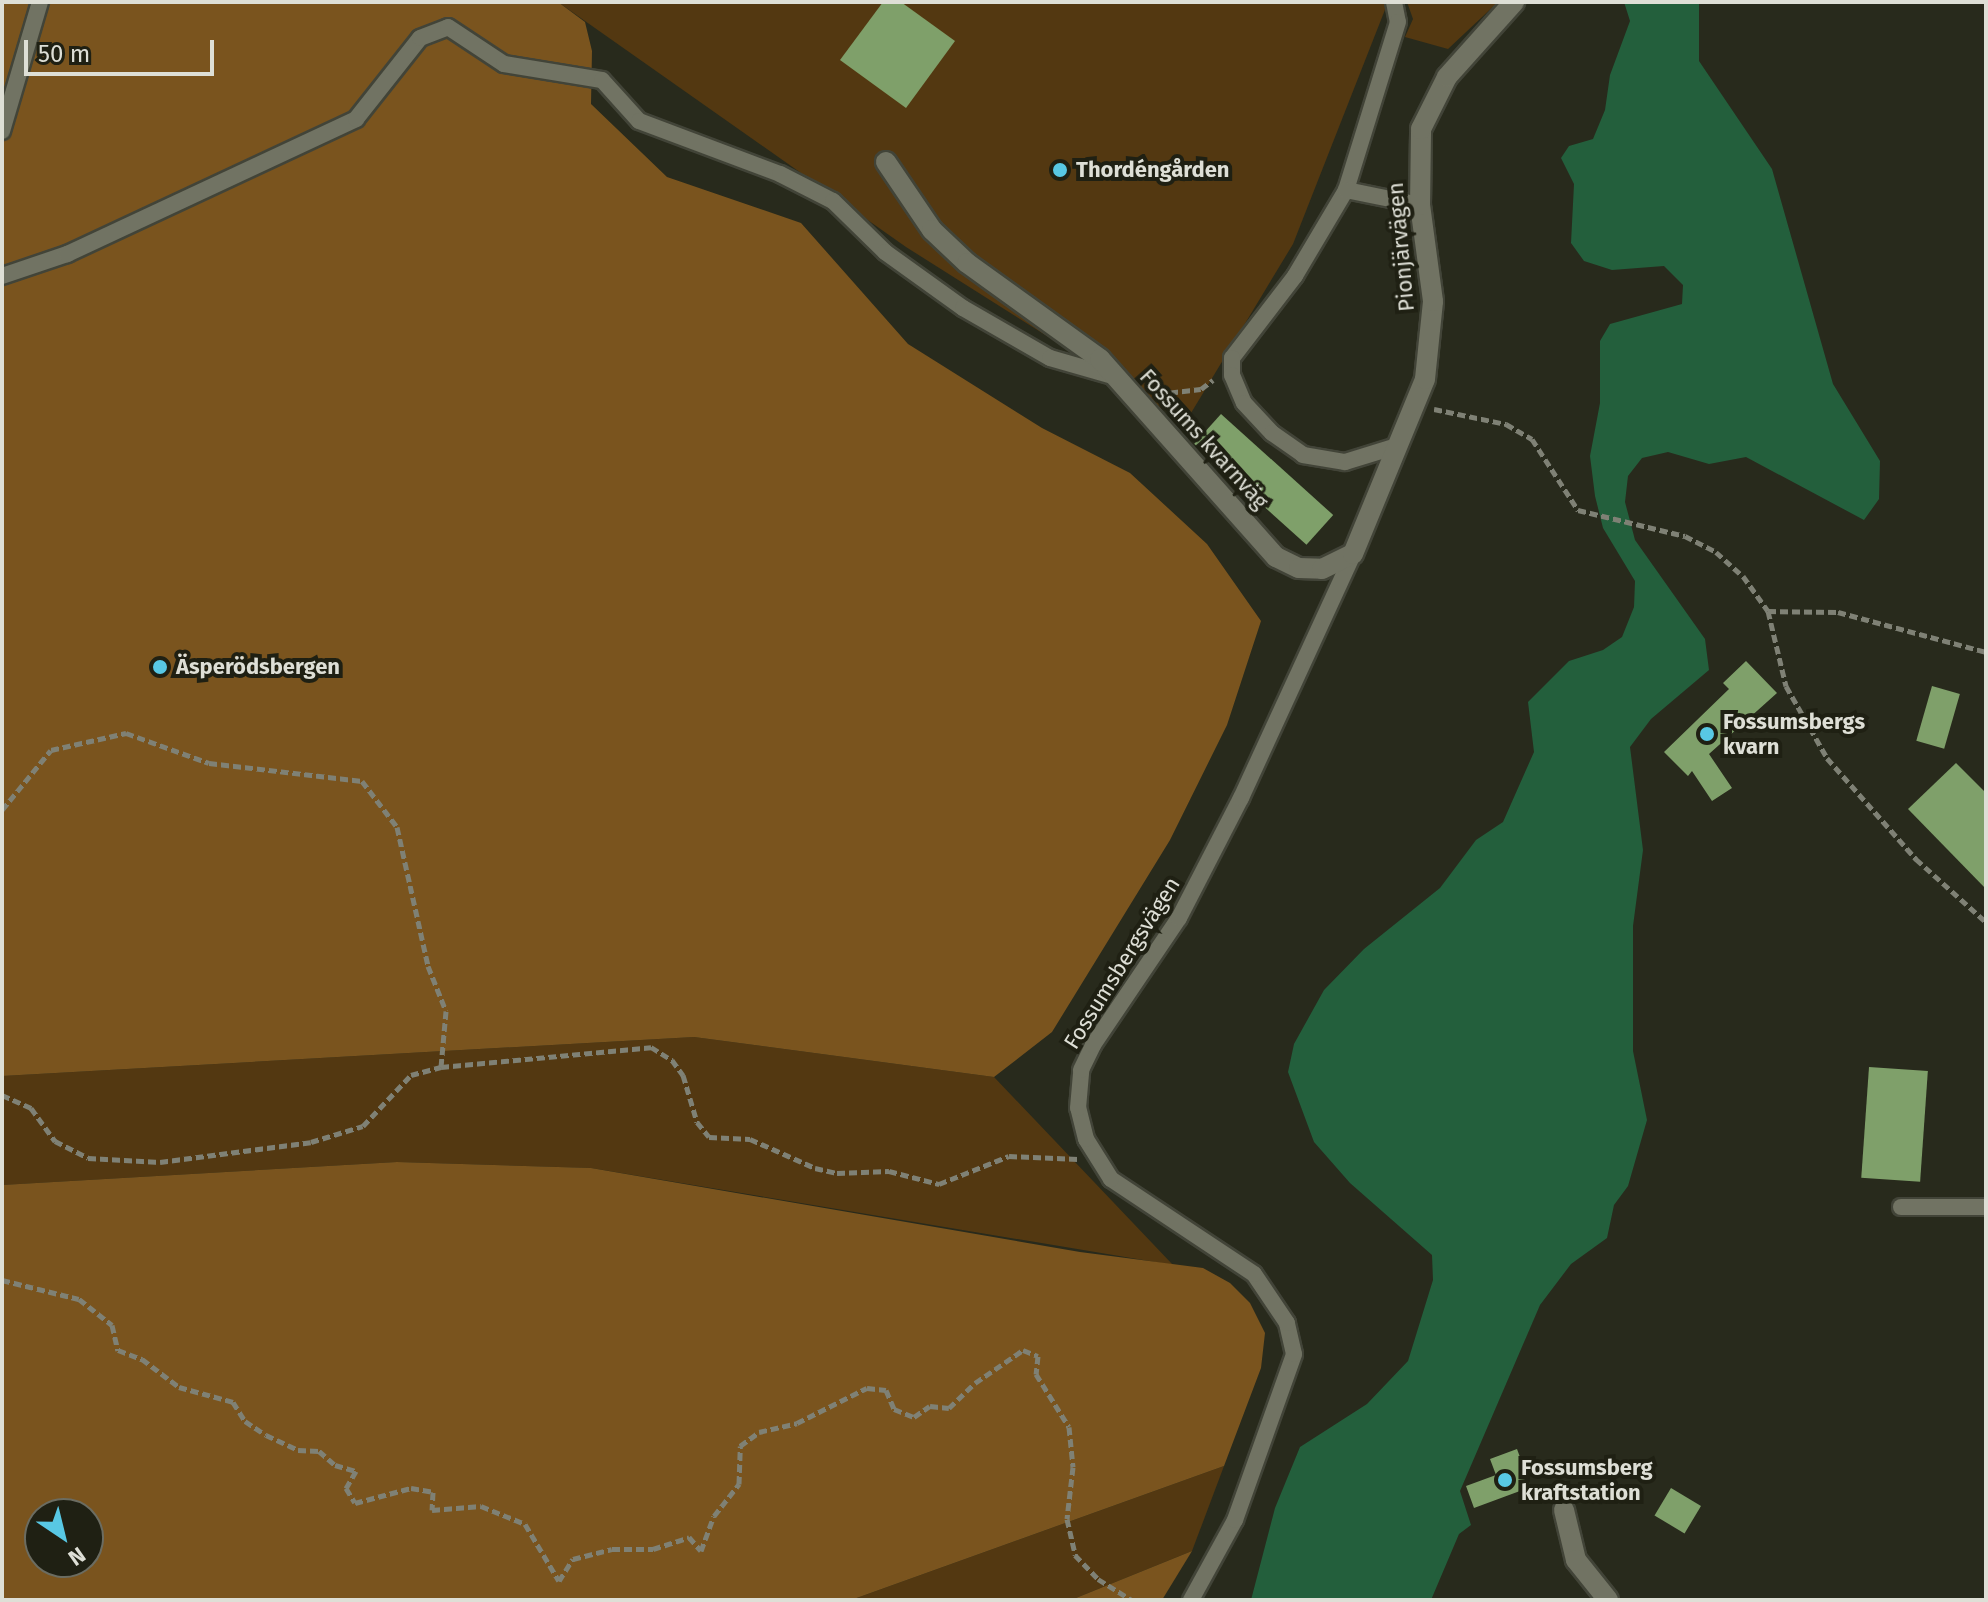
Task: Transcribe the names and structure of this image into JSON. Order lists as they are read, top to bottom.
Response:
{
  "streets": {
    "street": ["Pionjärvägen", "Fossums kvarnväg"],
    "lane": ["Fossumsbergsvägen"]
  },
  "crossings": [
    ["Pionjärvägen", "Fossums kvarnväg"],
    ["Pionjärvägen", "Fossumsbergsvägen"],
    ["Fossums kvarnväg", "Fossumsbergsvägen"]
  ],
  "places": [
    "Thordéngården",
    "Äsperödsbergen",
    "Fossumsbergs kvarn",
    "Fossumsberg kraftstation"
  ],
  "scale_bar": "50 m",
  "north": "bottom right"
}
